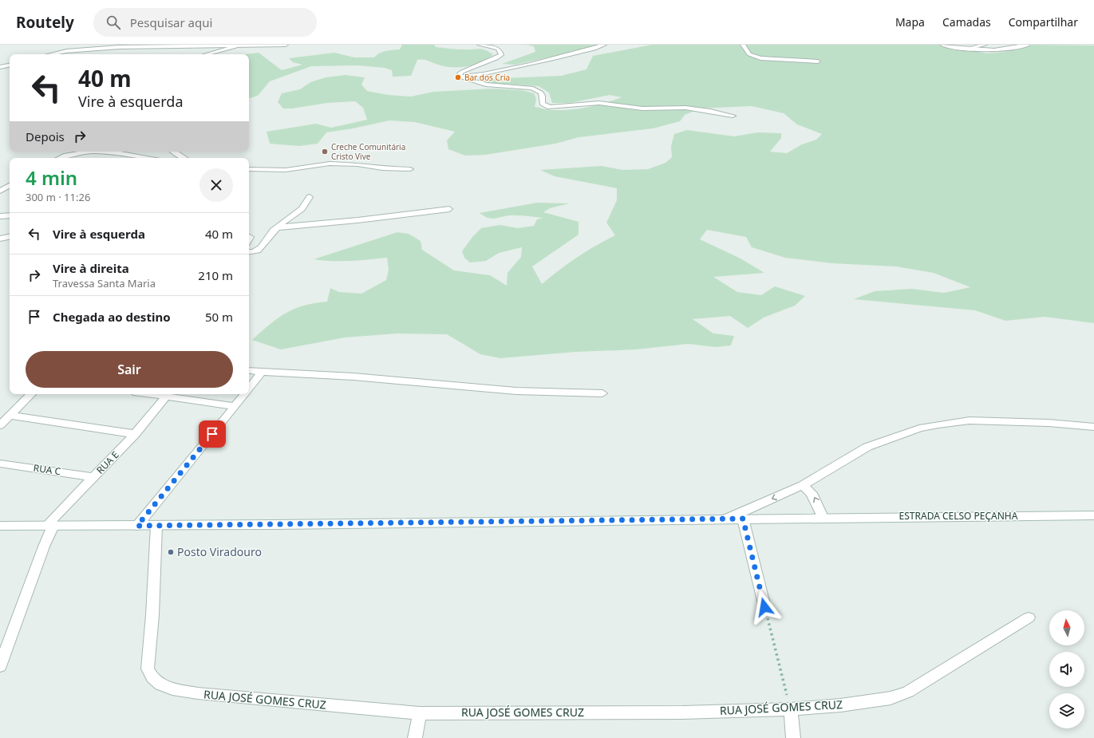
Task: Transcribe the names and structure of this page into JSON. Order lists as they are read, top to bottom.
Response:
{
  "streets": {
    "street": [
      "RUA E",
      "RUA C",
      "ESTRADA CELSO PEÇANHA",
      "RUA JOSÉ GOMES CRUZ"
    ]
  },
  "crossings": [
    ["RUA E", "RUA C"],
    ["RUA E", "ESTRADA CELSO PEÇANHA"],
    ["ESTRADA CELSO PEÇANHA", "RUA JOSÉ GOMES CRUZ"]
  ],
  "places": ["Bar dos Cria", "Creche Comunitária Cristo Vive", "Posto Viradouro"],
  "north": "top",
  "page": {
    "header": "Routely",
    "search": "Pesquisar aqui",
    "nav": ["Mapa", "Camadas", "Compartilhar"],
    "turn": ["40 m", "Vire à esquerda"],
    "then": "Depois",
    "heading": ["4 min", "300 m · 11:26"],
    "list": [
      {
        "name": "Vire à esquerda",
        "value": "40 m"
      },
      {
        "name": "Vire à direita",
        "note": "Travessa Santa Maria",
        "value": "210 m"
      },
      {
        "name": "Chegada ao destino",
        "value": "50 m"
      }
    ],
    "buttons": "Sair"
  }
}
